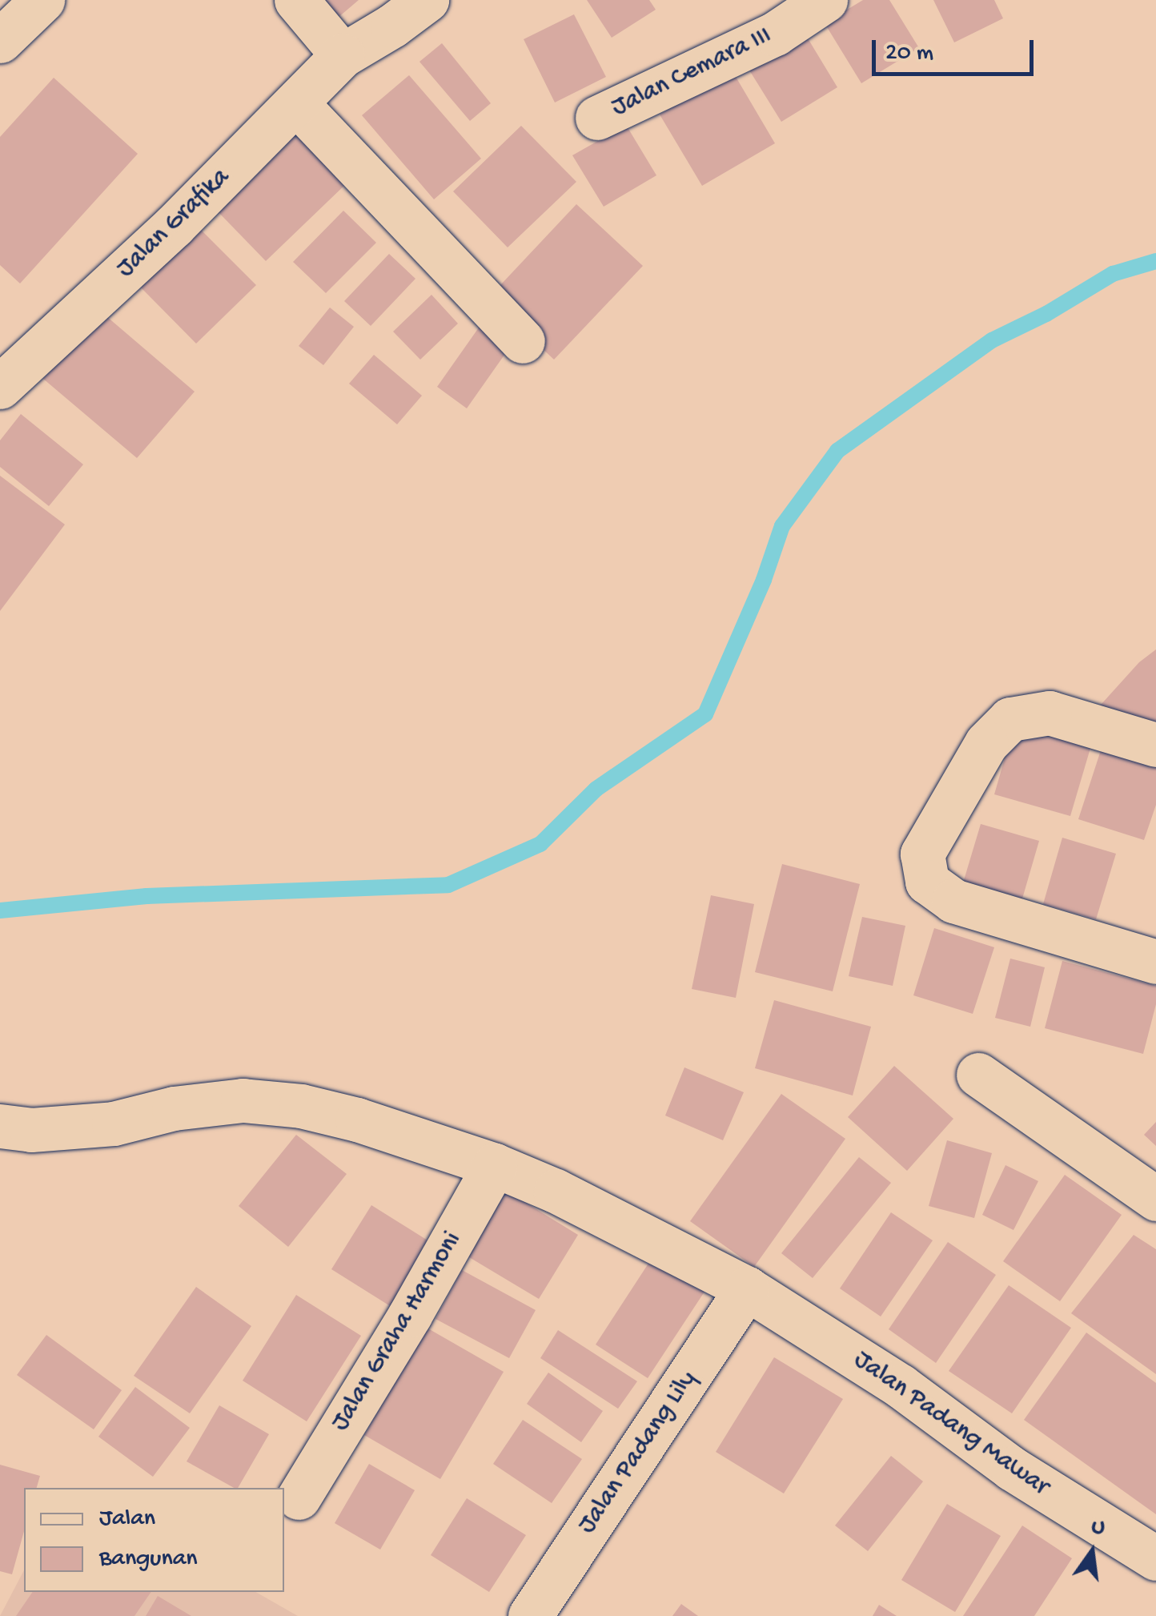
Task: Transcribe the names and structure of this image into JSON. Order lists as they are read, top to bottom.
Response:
{
  "streets": {
    "street": [
      "Jalan Cemara III",
      "Jalan Grafika",
      "Jalan Graha Harmoni",
      "Jalan Padang Mawar",
      "Jalan Padang Lily"
    ]
  },
  "crossings": [
    ["Jalan Padang Mawar", "Jalan Padang Lily"]
  ],
  "legend": ["Jalan", "Bangunan"],
  "scale_bar": "20 m",
  "north": "top"
}
